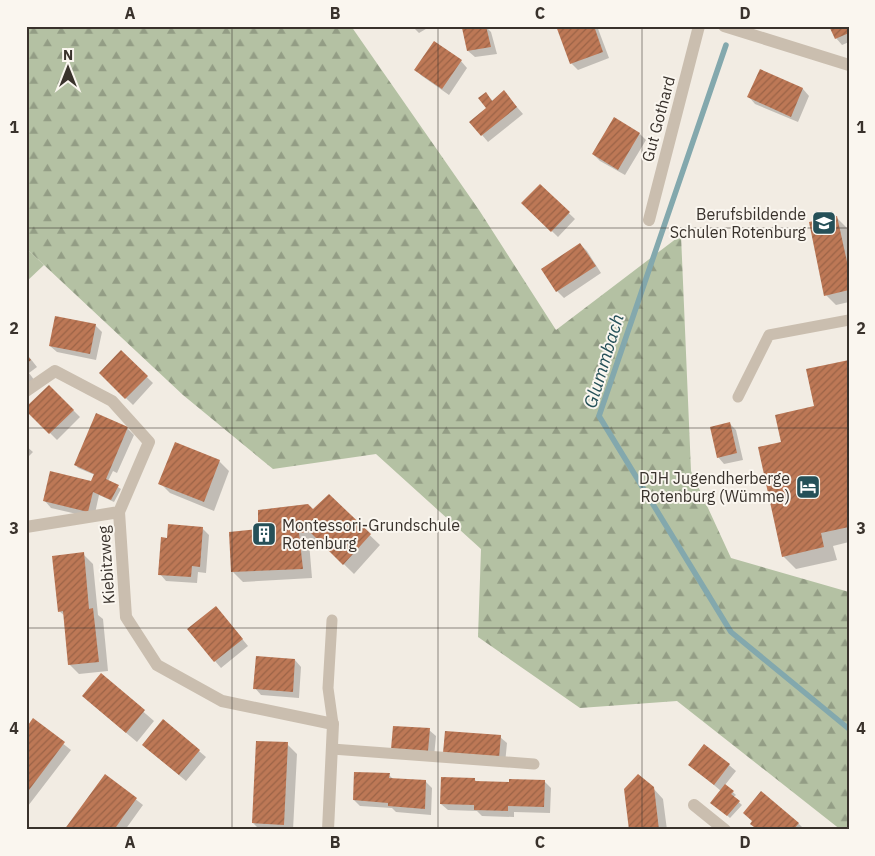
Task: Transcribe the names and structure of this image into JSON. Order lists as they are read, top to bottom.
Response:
{
  "streets": {
    "street": ["Gut Gothard", "Kiebitzweg"]
  },
  "water": ["Glummbach"],
  "places": {
    "school or university": ["Berufsbildende Schulen Rotenburg"],
    "hotel": ["DJH Jugendherberge Rotenburg (Wümme)"],
    "building": ["Montessori-Grundschule Rotenburg"]
  },
  "north": "top",
  "grid": {
    "columns": [
      "A",
      "B",
      "C",
      "D"
    ],
    "rows": [
      "1",
      "2",
      "3",
      "4"
    ]
  }
}
